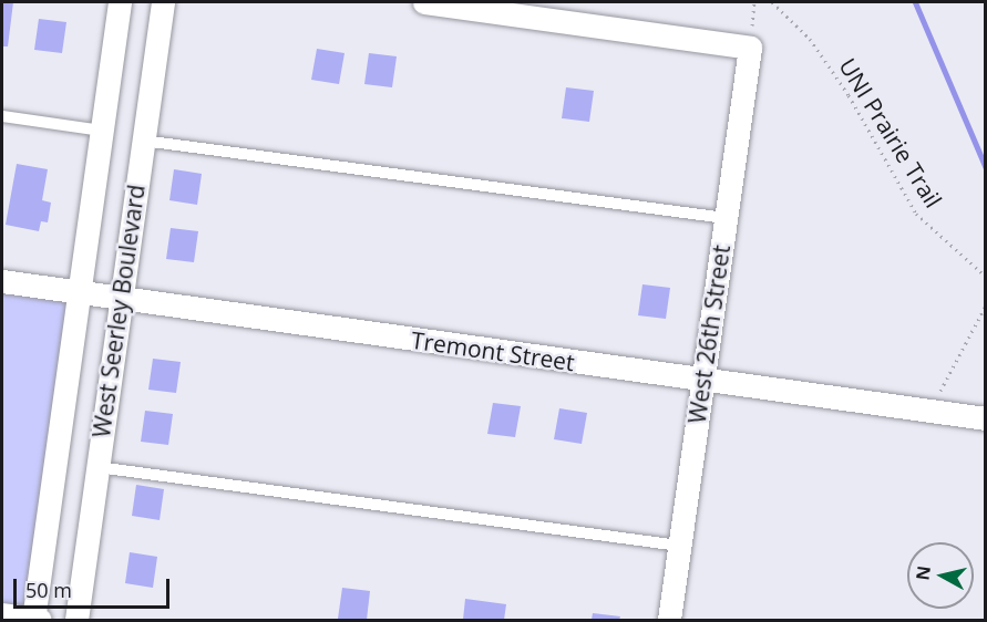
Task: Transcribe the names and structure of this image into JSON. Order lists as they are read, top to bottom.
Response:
{
  "streets": {
    "street": ["West Seerley Boulevard", "West 26th Street", "Tremont Street"],
    "path": ["UNI Prairie Trail"]
  },
  "crossings": [
    ["West Seerley Boulevard", "Tremont Street"],
    ["West 26th Street", "Tremont Street"]
  ],
  "scale_bar": "50 m",
  "north": "left"
}
